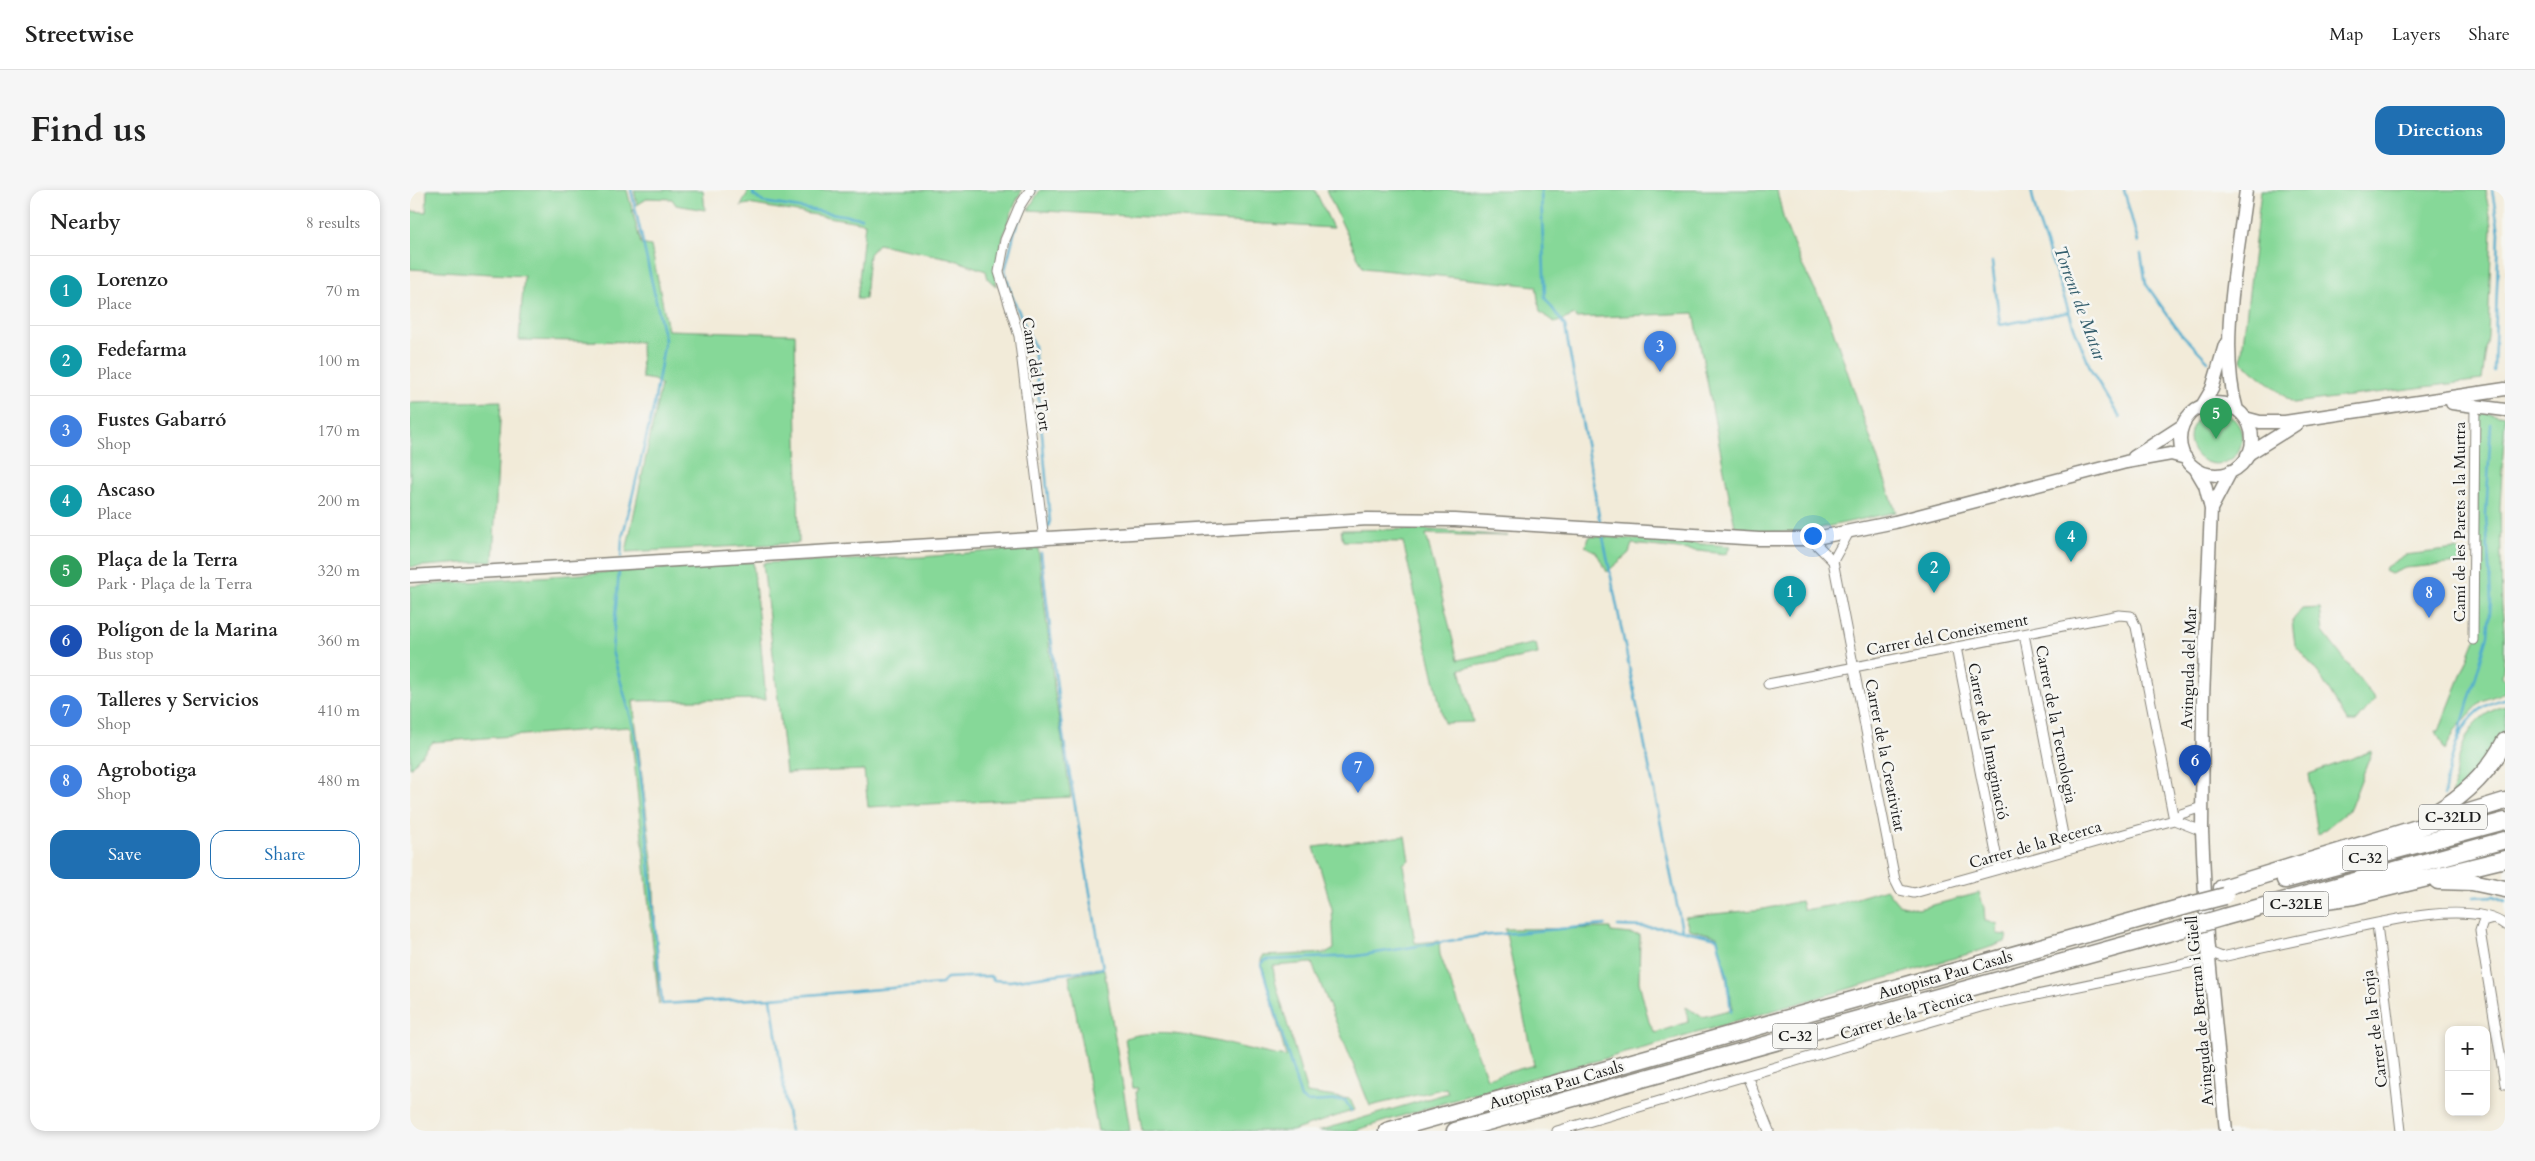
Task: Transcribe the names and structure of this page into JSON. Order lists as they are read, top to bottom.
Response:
{
  "streets": {
    "highway": [
      "C-32LD",
      "C-32",
      "C-32LE",
      "Autopista Pau Casals"
    ],
    "main road": ["Avinguda del Mar", "Avinguda de Bertran i Güell"],
    "street": [
      "Camí del Pi Tort",
      "Camí de les Parets a la Murtra",
      "Carrer del Coneixement",
      "Carrer de la Tecnologia",
      "Carrer de la Imaginació",
      "Carrer de la Creativitat",
      "Carrer de la Recerca",
      "Carrer de la Tècnica",
      "Carrer de la Forja"
    ]
  },
  "crossings": [
    ["Carrer del Coneixement", "Carrer de la Tecnologia"],
    ["Carrer del Coneixement", "Carrer de la Imaginació"],
    ["Carrer del Coneixement", "Carrer de la Creativitat"],
    ["Carrer del Coneixement", "Carrer de la Recerca"],
    ["Avinguda del Mar", "Carrer de la Recerca"],
    ["Avinguda del Mar", "Avinguda de Bertran i Güell"],
    ["Carrer de la Tecnologia", "Carrer de la Recerca"],
    ["Carrer de la Imaginació", "Carrer de la Recerca"],
    ["Carrer de la Creativitat", "Carrer de la Recerca"],
    ["C-32LD", "Autopista Pau Casals"],
    ["C-32LE", "Autopista Pau Casals"],
    ["Avinguda de Bertran i Güell", "Carrer de la Tècnica"],
    ["Carrer de la Tècnica", "Carrer de la Forja"]
  ],
  "water": ["Torrent de Matar"],
  "page": {
    "header": "Streetwise",
    "nav": ["Map", "Layers", "Share"],
    "title": "Find us",
    "buttons": [
      "Directions",
      ["Save", "Share"]
    ],
    "heading": ["Nearby", "8 results"],
    "list": [
      {
        "mark": "1",
        "name": "Lorenzo",
        "note": "Place",
        "value": "70 m"
      },
      {
        "mark": "2",
        "name": "Fedefarma",
        "note": "Place",
        "value": "100 m"
      },
      {
        "mark": "3",
        "name": "Fustes Gabarró",
        "note": "Shop",
        "value": "170 m"
      },
      {
        "mark": "4",
        "name": "Ascaso",
        "note": "Place",
        "value": "200 m"
      },
      {
        "mark": "5",
        "name": "Plaça de la Terra",
        "note": "Park · Plaça de la Terra",
        "value": "320 m"
      },
      {
        "mark": "6",
        "name": "Polígon de la Marina",
        "note": "Bus stop",
        "value": "360 m"
      },
      {
        "mark": "7",
        "name": "Talleres y Servicios",
        "note": "Shop",
        "value": "410 m"
      },
      {
        "mark": "8",
        "name": "Agrobotiga",
        "note": "Shop",
        "value": "480 m"
      }
    ],
    "pins": [
      "3",
      "5",
      "4",
      "2",
      "1",
      "8",
      "6",
      "7"
    ],
    "map_buttons": ["+", "−"]
  }
}
